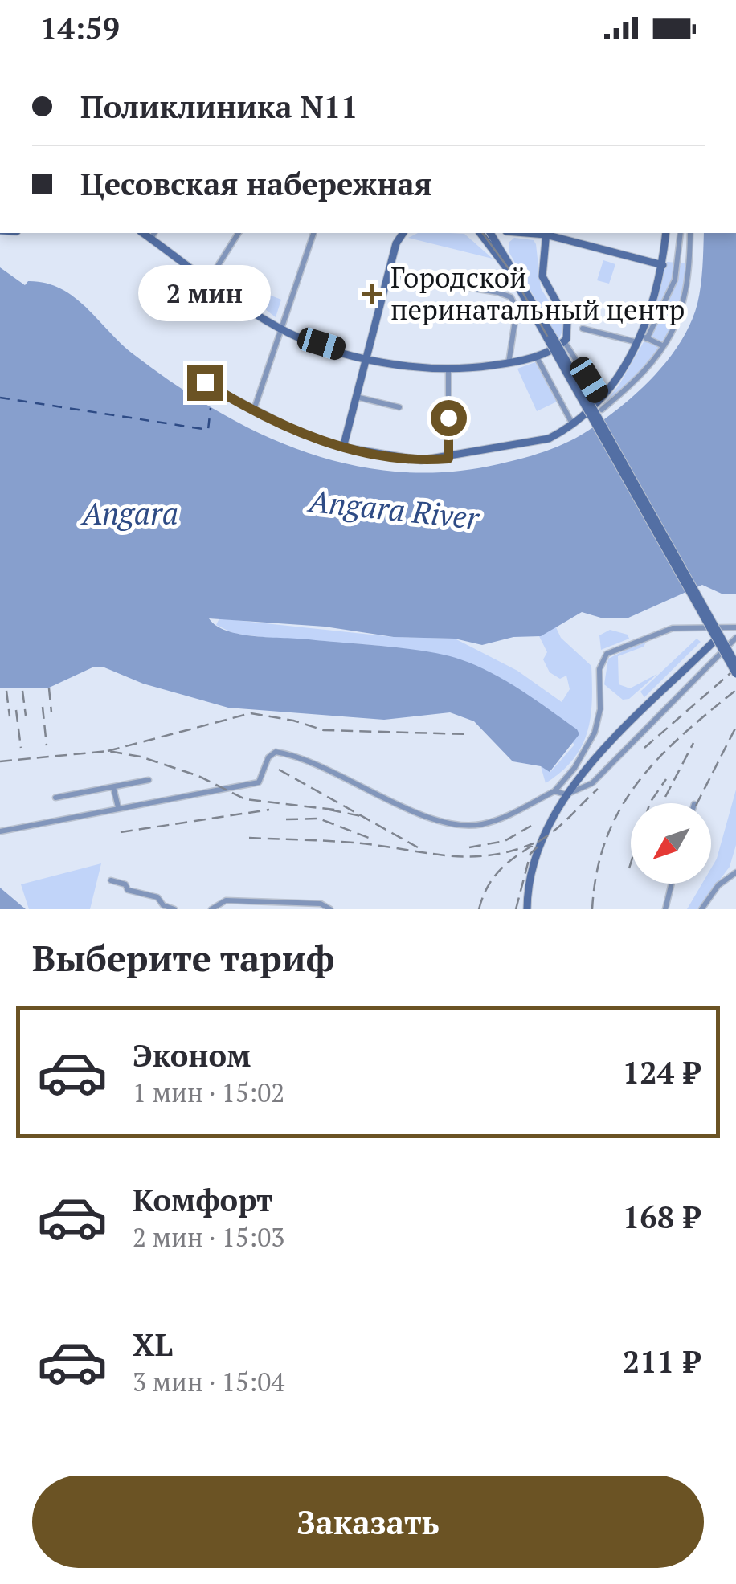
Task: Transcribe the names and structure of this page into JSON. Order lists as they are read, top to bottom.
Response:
{
  "water": ["Angara River", "Angara"],
  "places": {
    "health": ["Городской перинатальный центр"]
  },
  "north": "bottom left",
  "page": {
    "status": "14:59",
    "banner": ["Поликлиника N11", "Цесовская набережная"],
    "bubble": "2 мин",
    "heading": "Выберите тариф",
    "list": [
      {
        "name": "Эконом",
        "note": "1 мин · 15:02",
        "value": "124 ₽"
      },
      {
        "name": "Комфорт",
        "note": "2 мин · 15:03",
        "value": "168 ₽"
      },
      {
        "name": "XL",
        "note": "3 мин · 15:04",
        "value": "211 ₽"
      }
    ],
    "buttons": "Заказать"
  }
}
